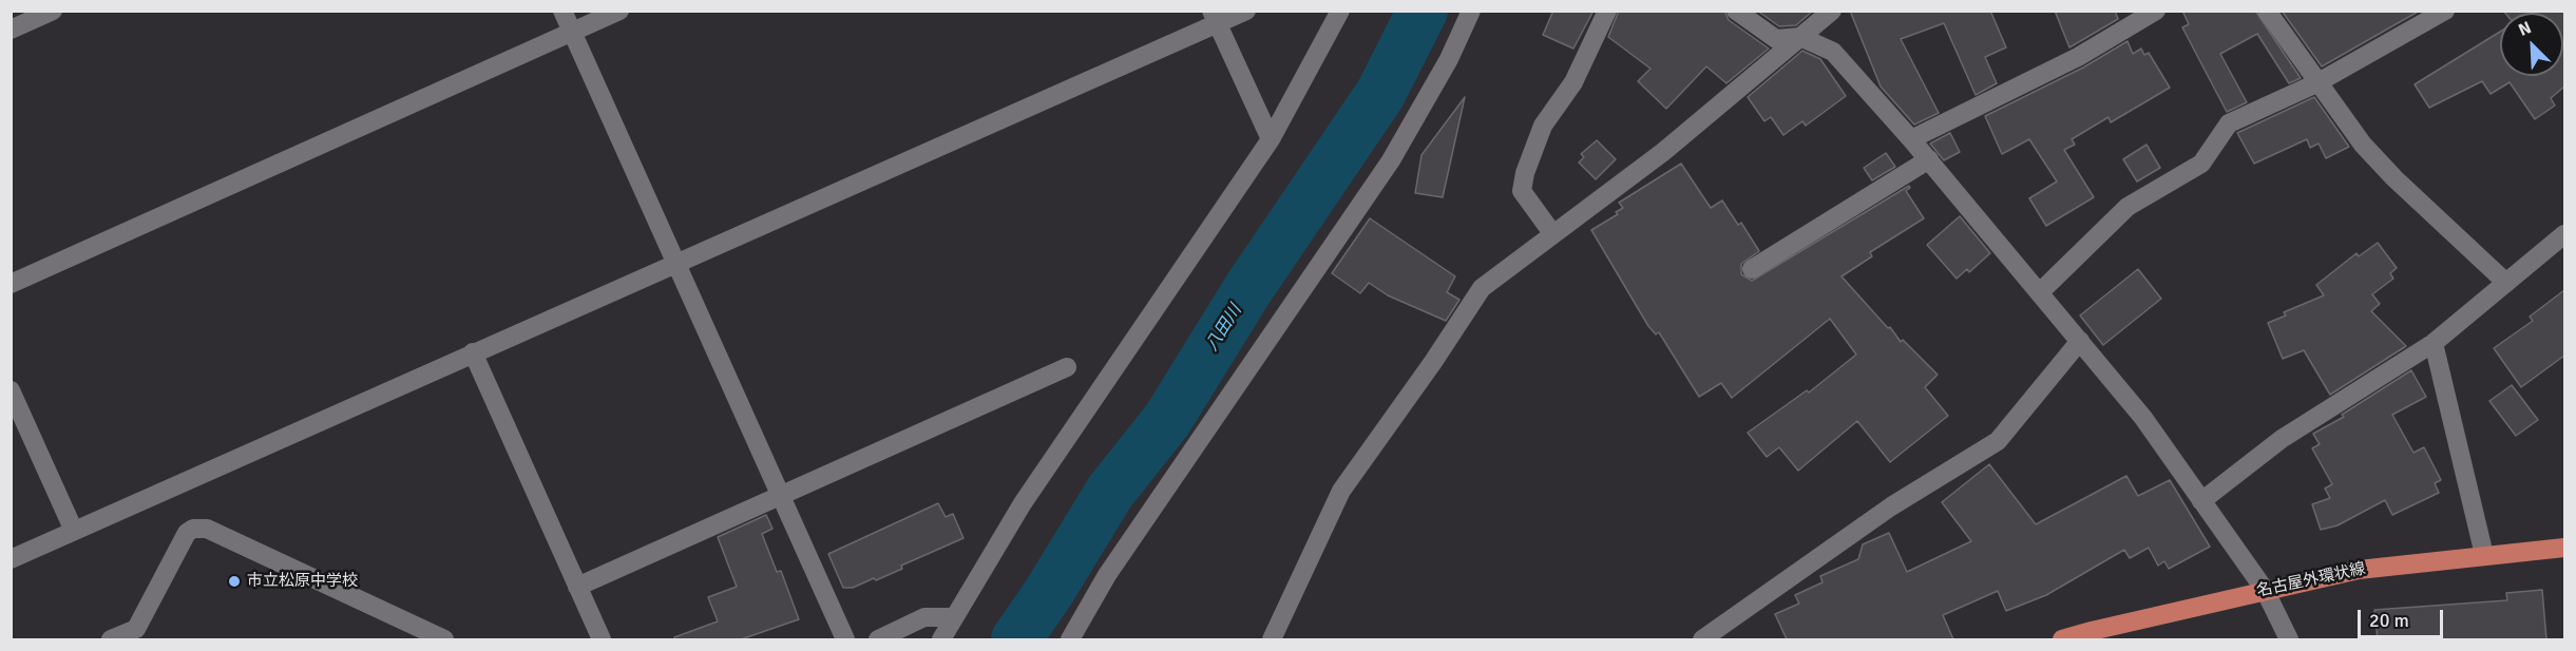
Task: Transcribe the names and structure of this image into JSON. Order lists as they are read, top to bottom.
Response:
{
  "streets": {
    "main road": ["名古屋外環状線"]
  },
  "water": ["八田川"],
  "places": ["市立松原中学校"],
  "scale_bar": "20 m",
  "north": "top left"
}
